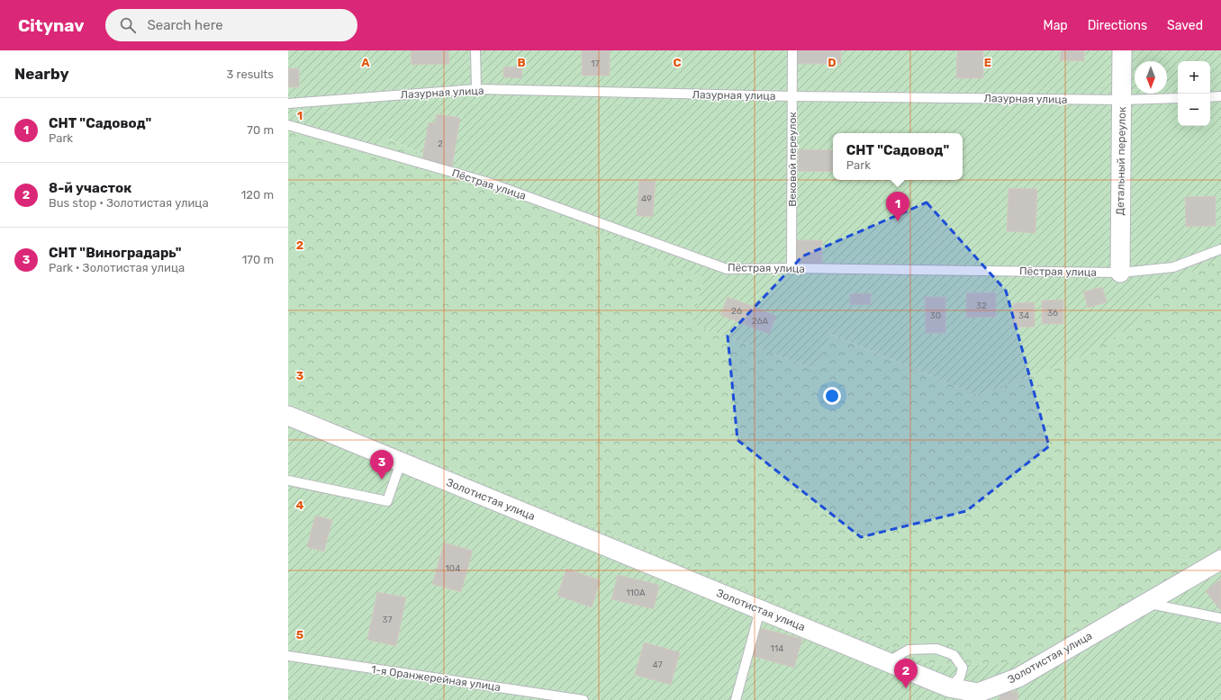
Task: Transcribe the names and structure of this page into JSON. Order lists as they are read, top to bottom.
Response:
{
  "streets": {
    "street": ["Детальный переулок", "Золотистая улица"],
    "lane": [
      "Лазурная улица",
      "Вековой переулок",
      "Пёстрая улица",
      "1-я Оранжерейная улица"
    ]
  },
  "crossings": [
    ["Лазурная улица", "Вековой переулок"],
    ["Лазурная улица", "Детальный переулок"],
    ["Вековой переулок", "Пёстрая улица"],
    ["Детальный переулок", "Пёстрая улица"]
  ],
  "house_numbers": [
    "17",
    "2",
    "49",
    "32",
    "26",
    "36",
    "30",
    "34",
    "26А",
    "104",
    "110А",
    "37",
    "114",
    "47"
  ],
  "north": "bottom",
  "page": {
    "header": "Citynav",
    "search": "Search here",
    "nav": ["Map", "Directions", "Saved"],
    "heading": ["Nearby", "3 results"],
    "map_buttons": ["+", "−"],
    "list": [
      {
        "mark": "1",
        "name": "СНТ \"Садовод\"",
        "note": "Park",
        "value": "70 m"
      },
      {
        "mark": "2",
        "name": "8-й участок",
        "note": "Bus stop · Золотистая улица",
        "value": "120 m"
      },
      {
        "mark": "3",
        "name": "СНТ \"Виноградарь\"",
        "note": "Park · Золотистая улица",
        "value": "170 m"
      }
    ],
    "popup": ["СНТ \"Садовод\"", "Park"],
    "pins": ["1", "3", "2"]
  },
  "grid": {
    "columns": [
      "A",
      "B",
      "C",
      "D",
      "E"
    ],
    "rows": [
      "1",
      "2",
      "3",
      "4",
      "5"
    ]
  }
}
